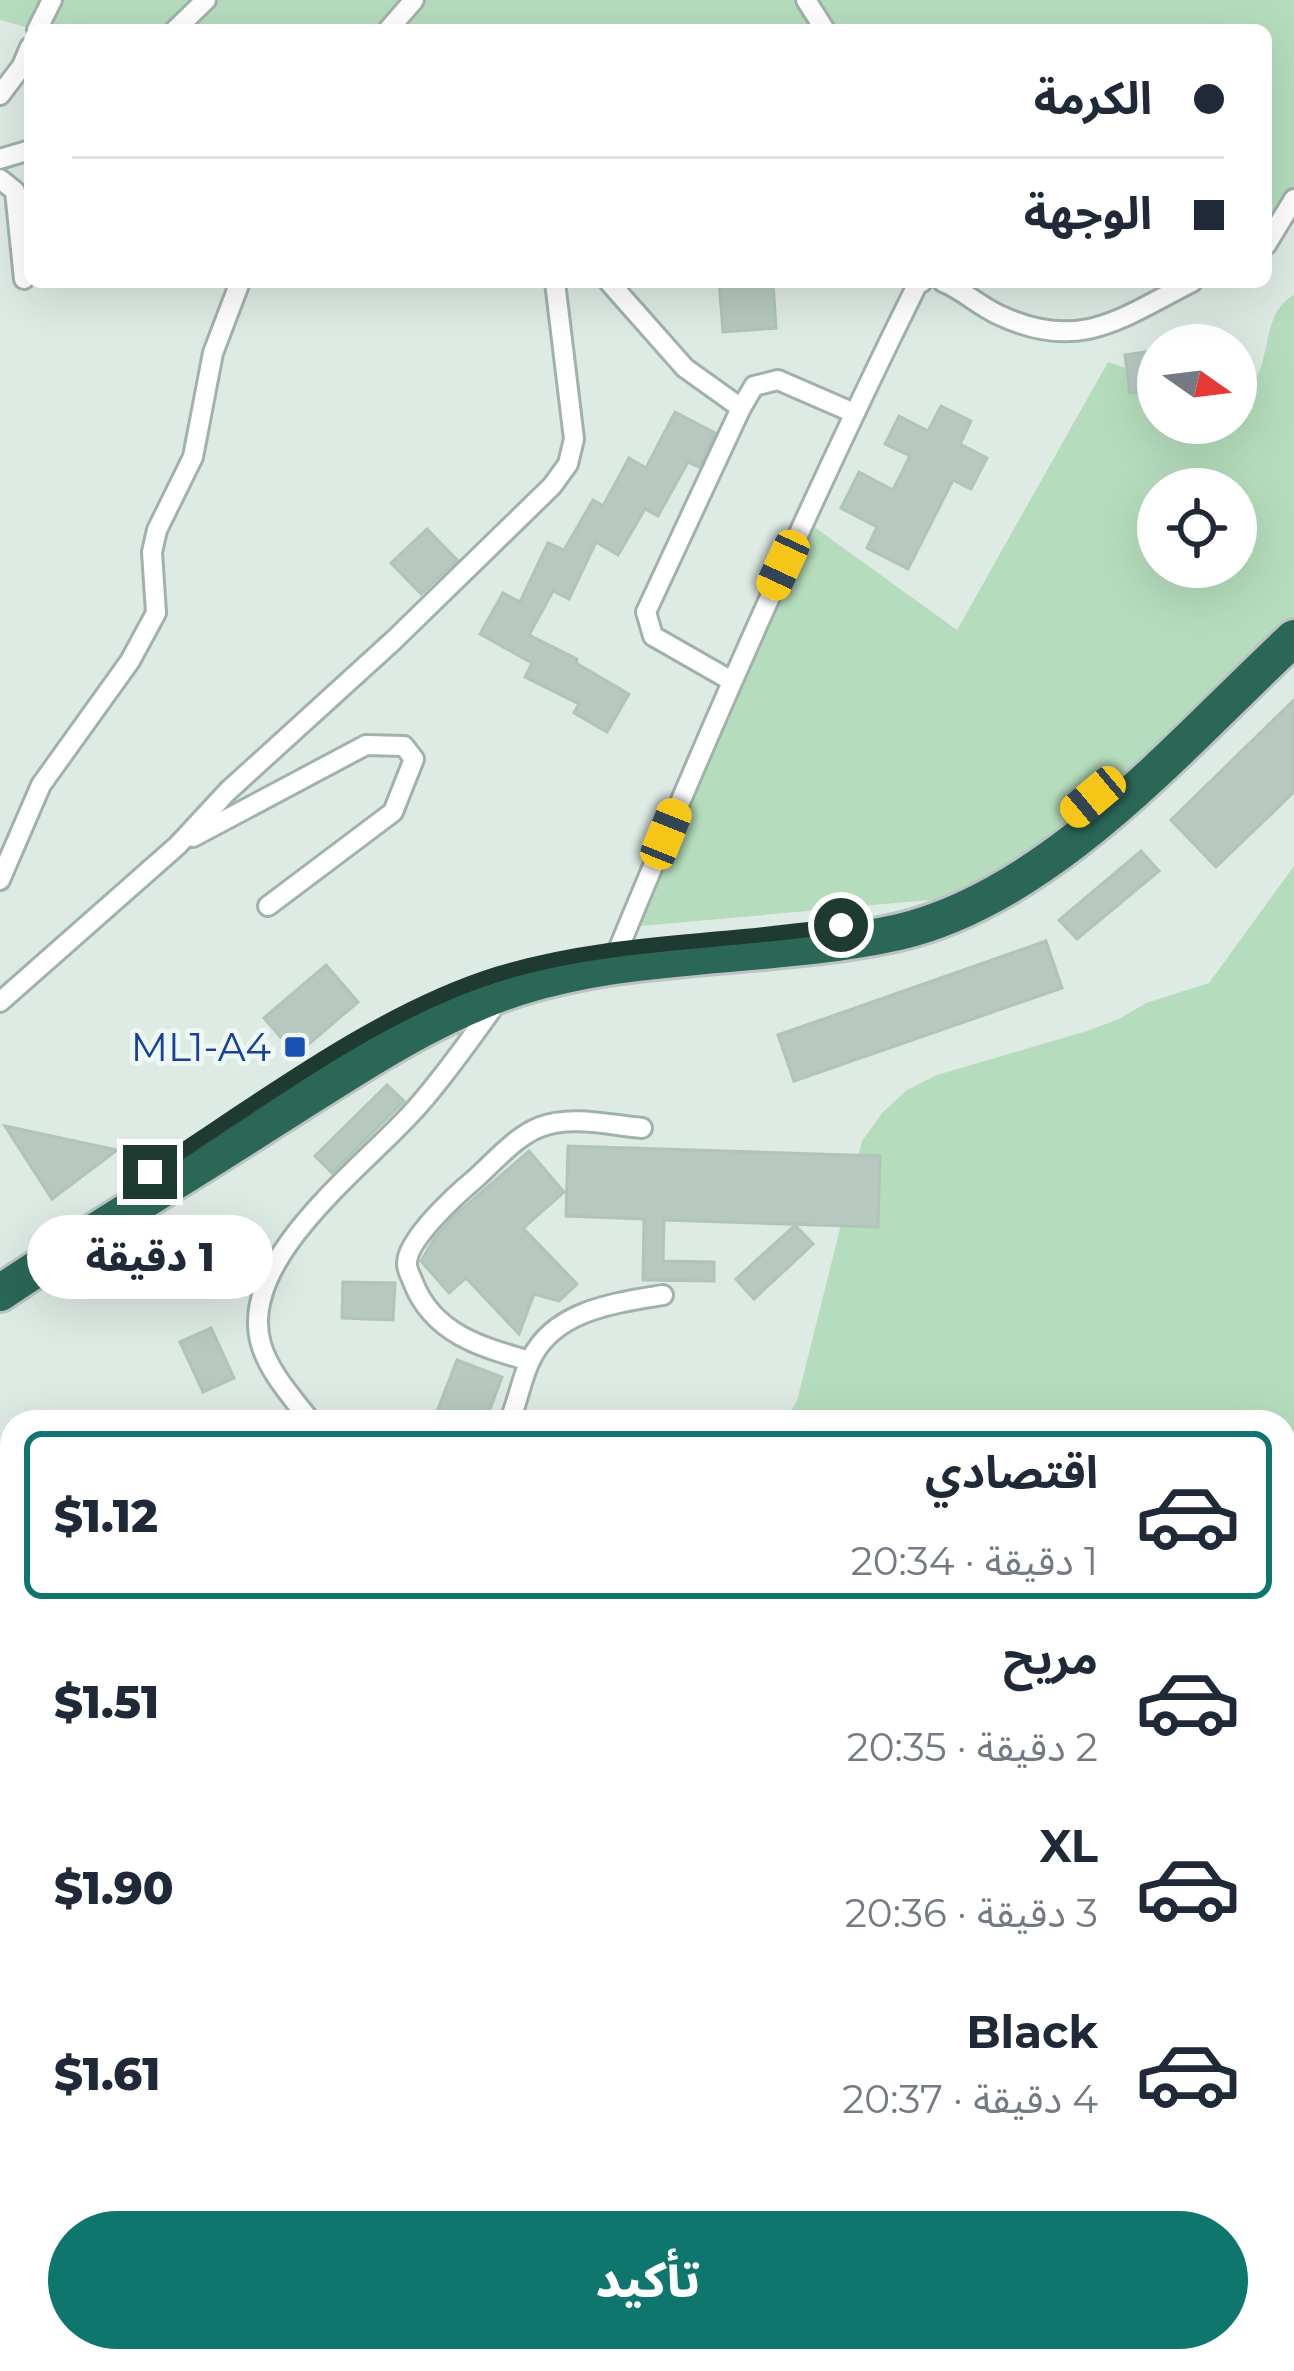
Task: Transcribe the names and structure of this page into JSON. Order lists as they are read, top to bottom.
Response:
{
  "places": {
    "transit": ["ML1-A4"]
  },
  "north": "right",
  "page": {
    "banner": ["الكرمة", "الوجهة"],
    "bubble": "1 دقيقة",
    "list": [
      {
        "name": "اقتصادي",
        "note": "1 دقيقة · 20:34",
        "value": "$1.12"
      },
      {
        "name": "مريح",
        "note": "2 دقيقة · 20:35",
        "value": "$1.51"
      },
      {
        "name": "XL",
        "note": "3 دقيقة · 20:36",
        "value": "$1.90"
      },
      {
        "name": "Black",
        "note": "4 دقيقة · 20:37",
        "value": "$1.61"
      }
    ],
    "buttons": "تأكيد"
  }
}
